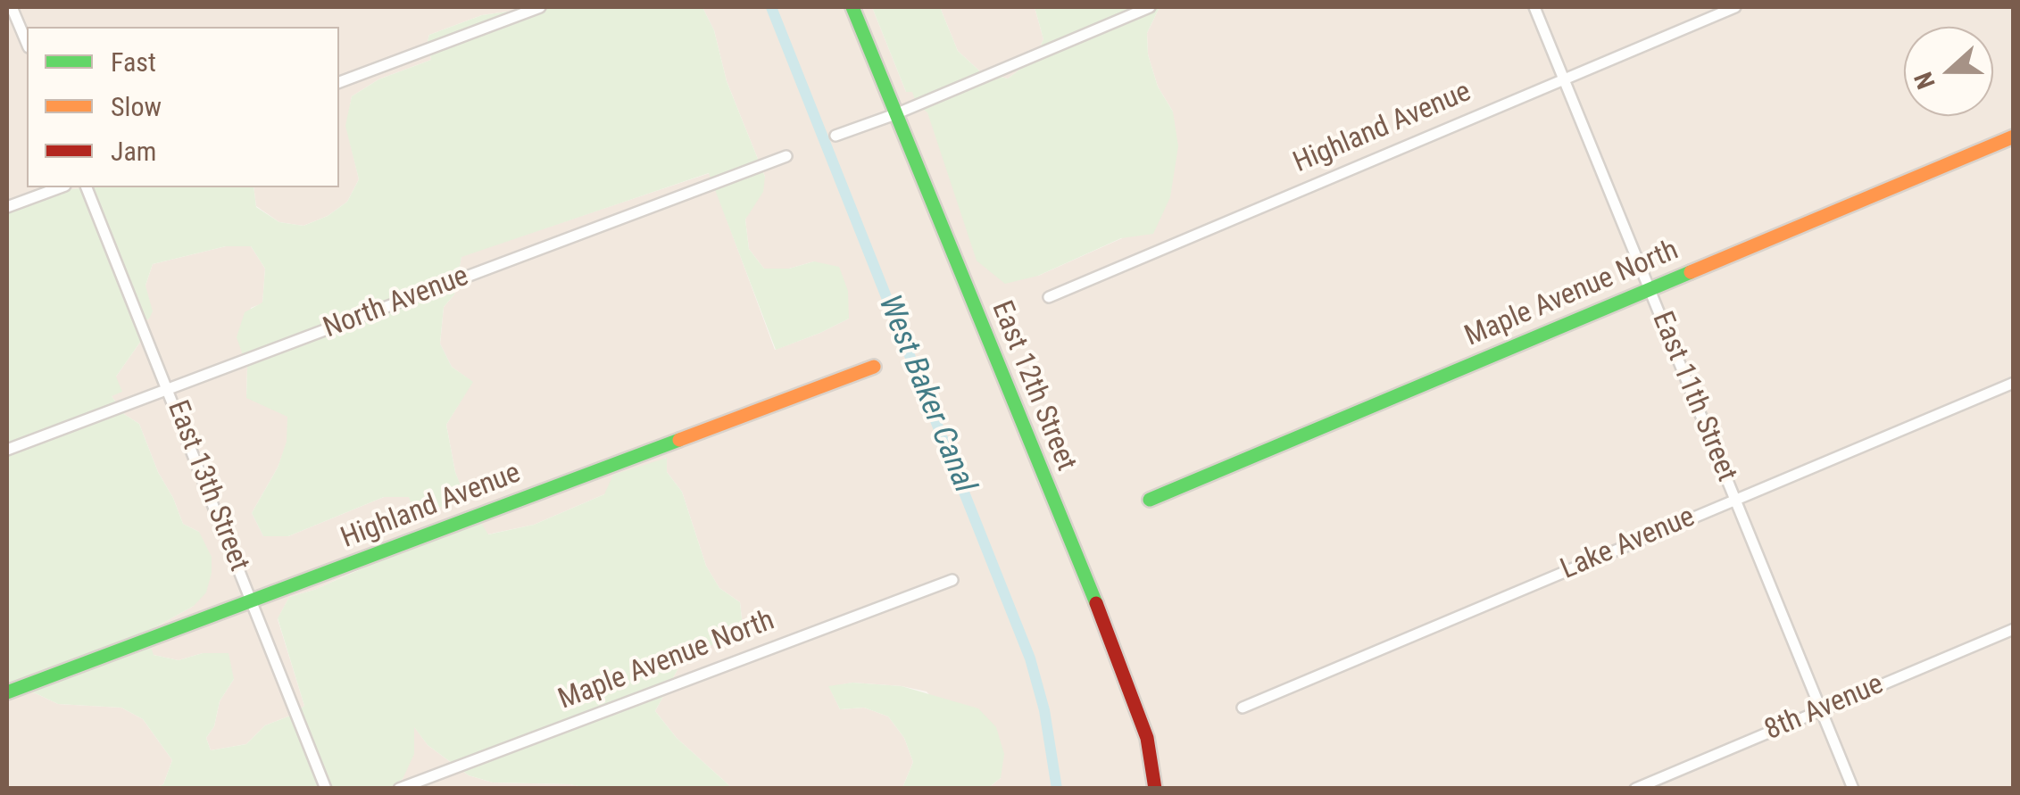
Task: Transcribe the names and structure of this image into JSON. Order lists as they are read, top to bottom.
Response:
{
  "streets": {
    "street": [
      "Highland Avenue",
      "Maple Avenue North",
      "North Avenue",
      "East 12th Street",
      "East 11th Street",
      "East 13th Street",
      "Lake Avenue",
      "8th Avenue"
    ]
  },
  "crossings": [
    ["Highland Avenue", "East 11th Street"],
    ["Highland Avenue", "East 13th Street"],
    ["Maple Avenue North", "East 11th Street"],
    ["North Avenue", "East 13th Street"],
    ["East 11th Street", "Lake Avenue"],
    ["East 11th Street", "8th Avenue"]
  ],
  "water": ["West Baker Canal"],
  "legend": ["Fast", "Slow", "Jam"],
  "north": "left"
}
